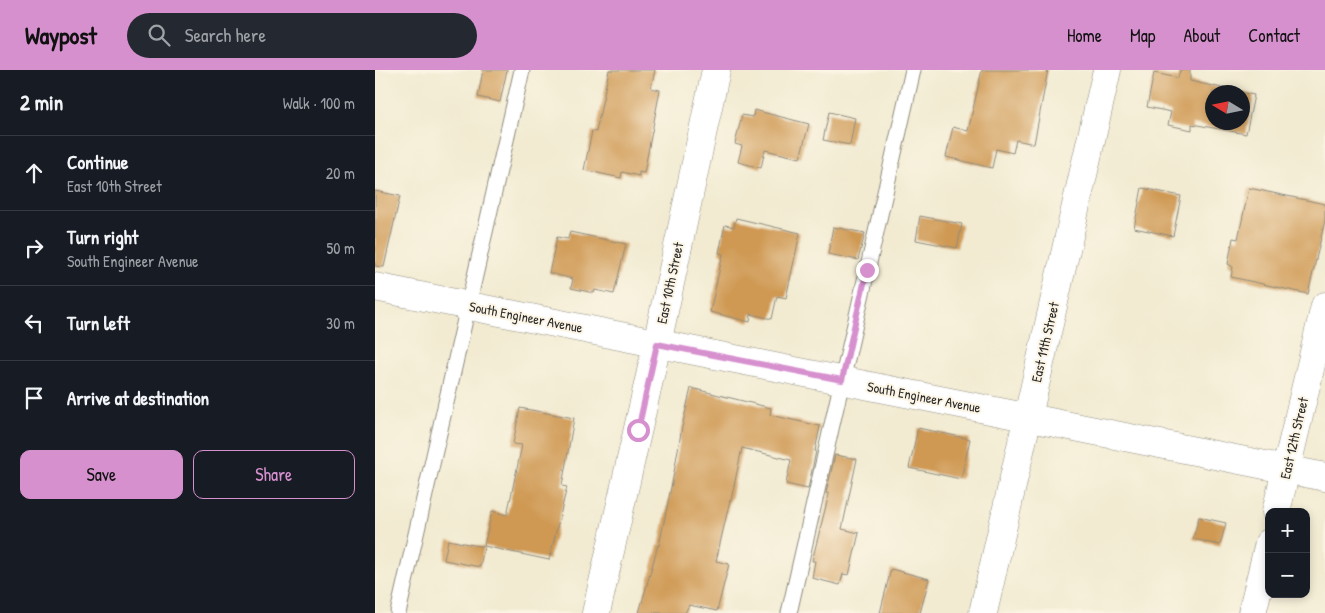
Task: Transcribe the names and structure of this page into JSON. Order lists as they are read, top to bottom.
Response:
{
  "streets": {
    "street": [
      "East 10th Street",
      "South Engineer Avenue",
      "East 11th Street",
      "East 12th Street"
    ]
  },
  "crossings": [
    ["East 10th Street", "South Engineer Avenue"],
    ["South Engineer Avenue", "East 11th Street"],
    ["South Engineer Avenue", "East 12th Street"]
  ],
  "north": "left",
  "page": {
    "header": "Waypost",
    "search": "Search here",
    "nav": [
      "Home",
      "Map",
      "About",
      "Contact"
    ],
    "heading": ["2 min", "Walk · 100 m"],
    "list": [
      ["Continue", "East 10th Street", "20 m"],
      ["Turn right", "South Engineer Avenue", "50 m"],
      ["Turn left", "30 m"],
      "Arrive at destination"
    ],
    "buttons": ["Save", "Share"],
    "map_buttons": ["+", "−"]
  }
}
